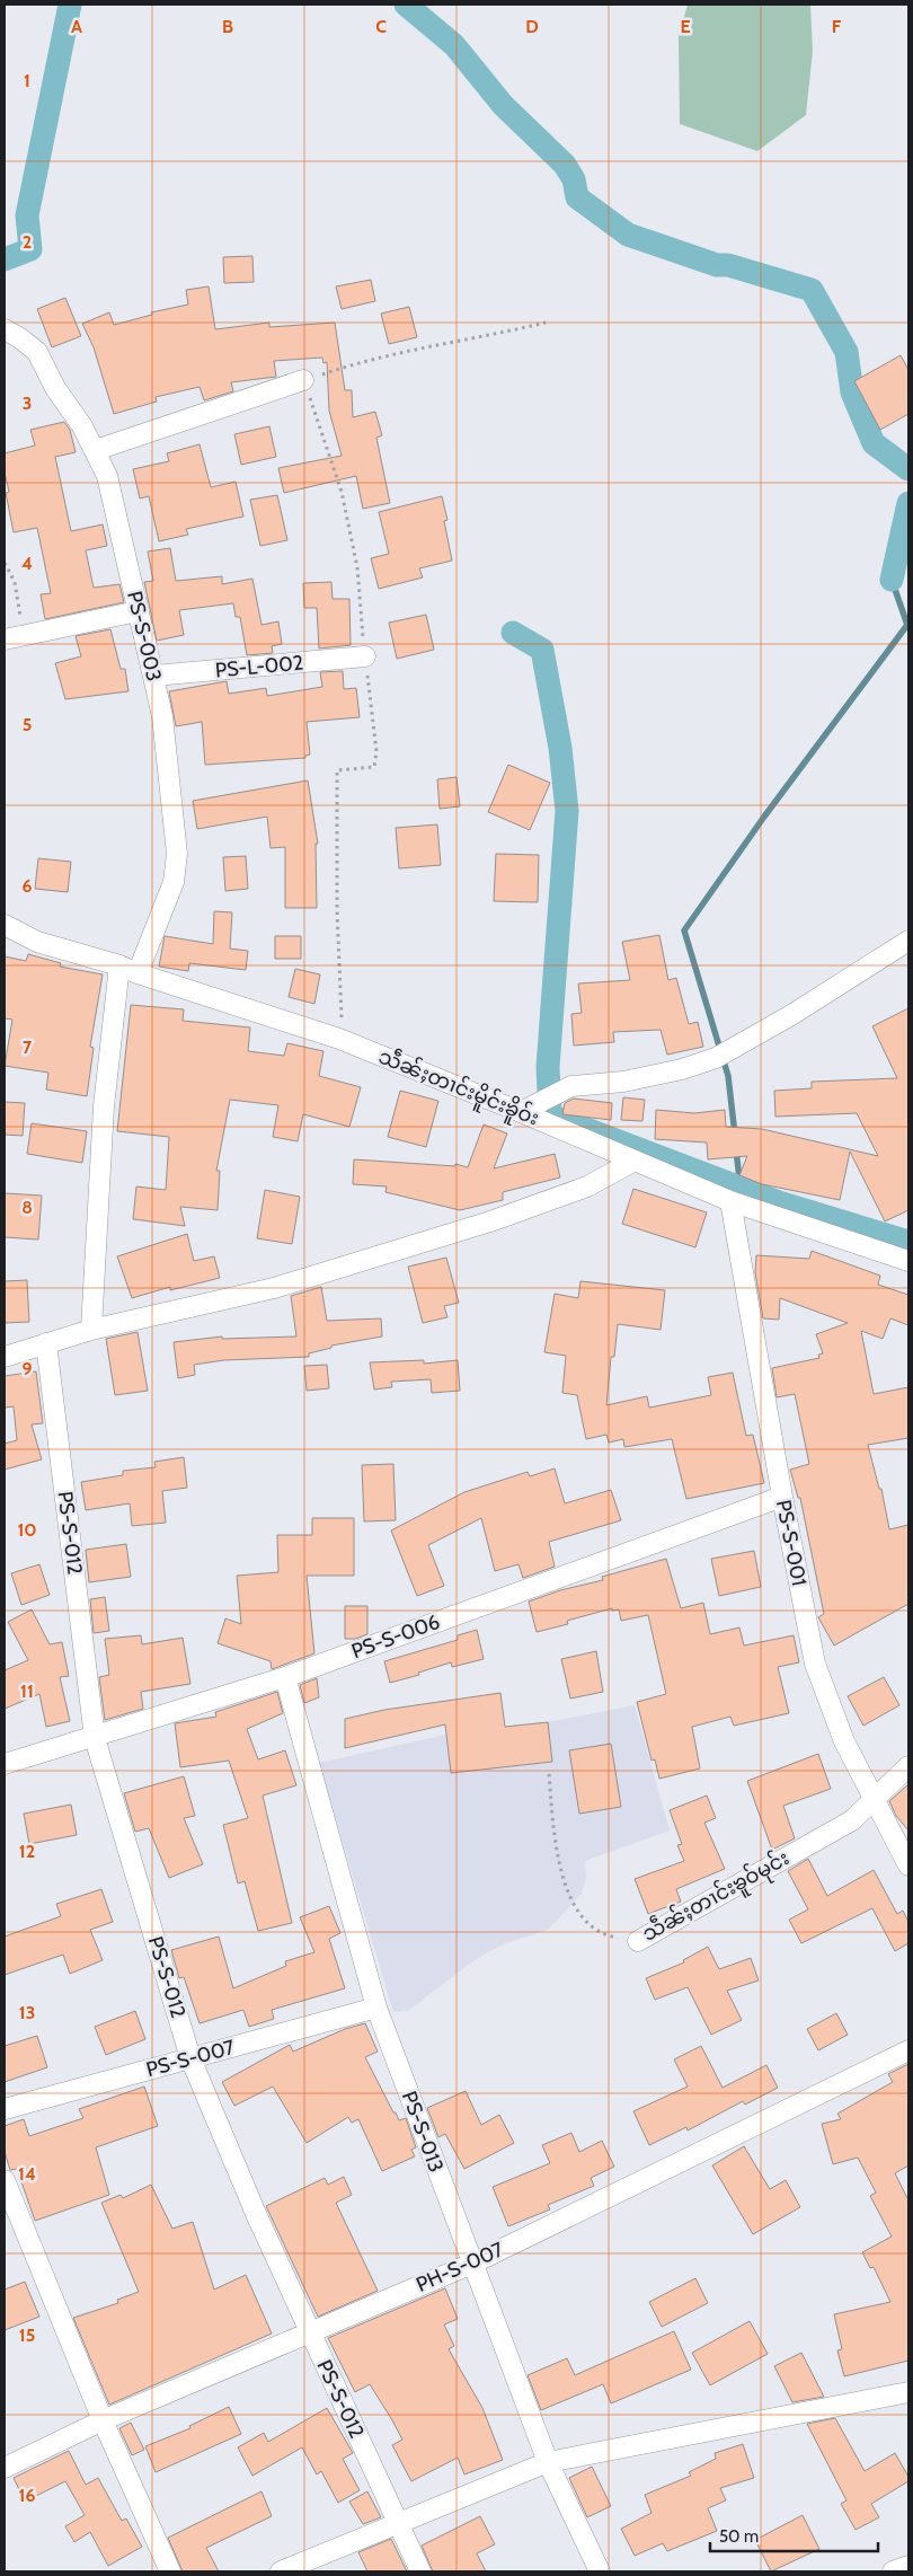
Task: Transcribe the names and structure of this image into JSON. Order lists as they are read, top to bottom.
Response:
{
  "streets": {
    "street": [
      "PS-S-003",
      "PS-L-002",
      "သဵၼ်ႈတၢင်းမိူင်းၶိူဝ်း",
      "PS-S-012",
      "PS-S-001",
      "PS-S-006",
      "သဵၼ်ႈတၢင်းၶူဝ်မုင်း",
      "PS-S-007",
      "PS-S-013",
      "PH-S-007"
    ]
  },
  "crossings": [
    ["PS-S-003", "PS-L-002"],
    ["PS-S-003", "သဵၼ်ႈတၢင်းမိူင်းၶိူဝ်း"],
    ["သဵၼ်ႈတၢင်းမိူင်းၶိူဝ်း", "PS-S-001"],
    ["PS-S-012", "PS-S-006"],
    ["PS-S-012", "PS-S-007"],
    ["PS-S-012", "PH-S-007"],
    ["PS-S-001", "PS-S-006"],
    ["PS-S-001", "သဵၼ်ႈတၢင်းၶူဝ်မုင်း"],
    ["PS-S-006", "PS-S-013"],
    ["PS-S-007", "PS-S-013"],
    ["PS-S-013", "PH-S-007"]
  ],
  "scale_bar": "50 m",
  "grid": {
    "columns": [
      "A",
      "B",
      "C",
      "D",
      "E",
      "F"
    ],
    "rows": [
      "1",
      "2",
      "3",
      "4",
      "5",
      "6",
      "7",
      "8",
      "9",
      "10",
      "11",
      "12",
      "13",
      "14",
      "15",
      "16"
    ]
  }
}
